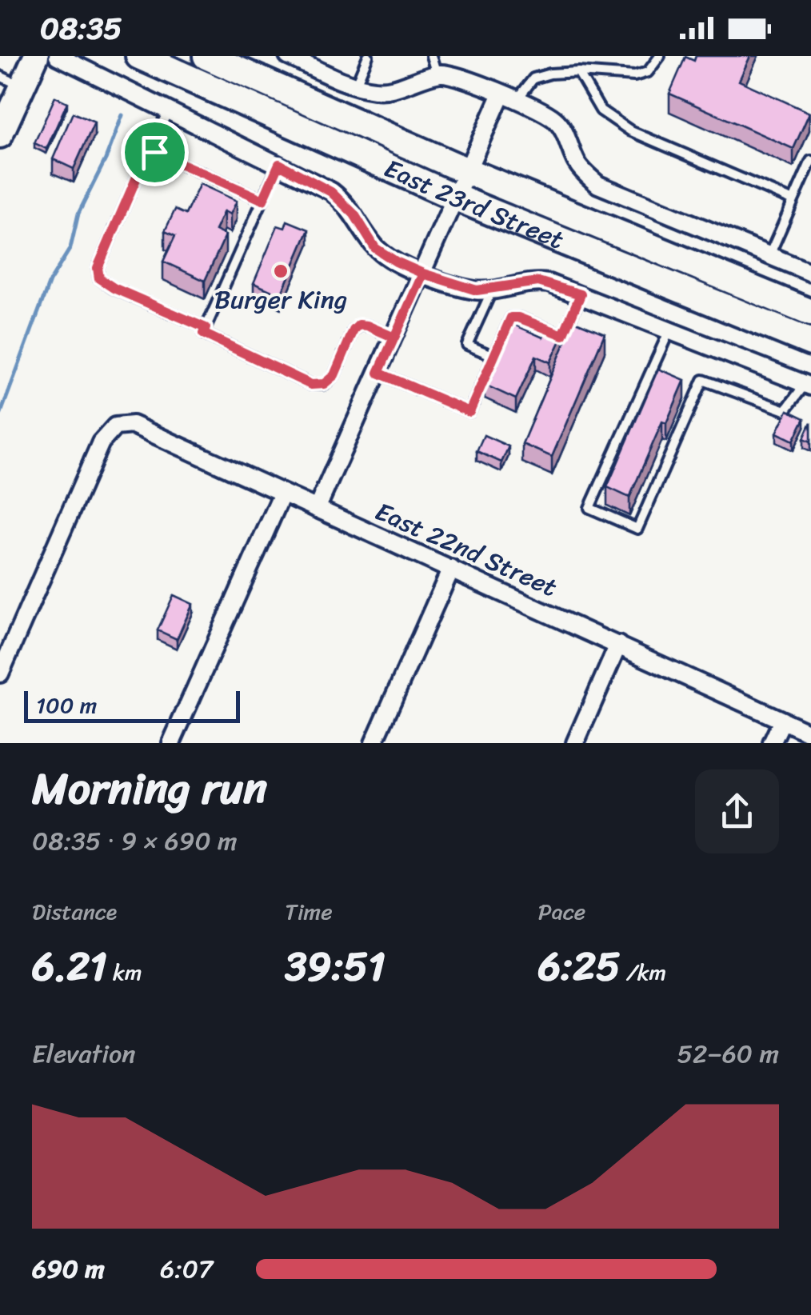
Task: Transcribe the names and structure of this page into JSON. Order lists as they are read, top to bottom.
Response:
{
  "streets": {
    "main road": ["East 23rd Street"],
    "street": ["East 22nd Street"]
  },
  "places": ["Burger King"],
  "scale_bar": "100 m",
  "page": {
    "status": "08:35",
    "scale": "100 m",
    "heading": ["Morning run", "08:35 · 9 × 690 m"],
    "stats": [
      ["Distance", "6.21 km"],
      ["Time", "39:51"],
      ["Pace", "6:25 /km"]
    ],
    "chart": ["Elevation", "52–60 m"],
    "list": [
      {
        "name": "690 m",
        "note": "6:07"
      }
    ]
  }
}
